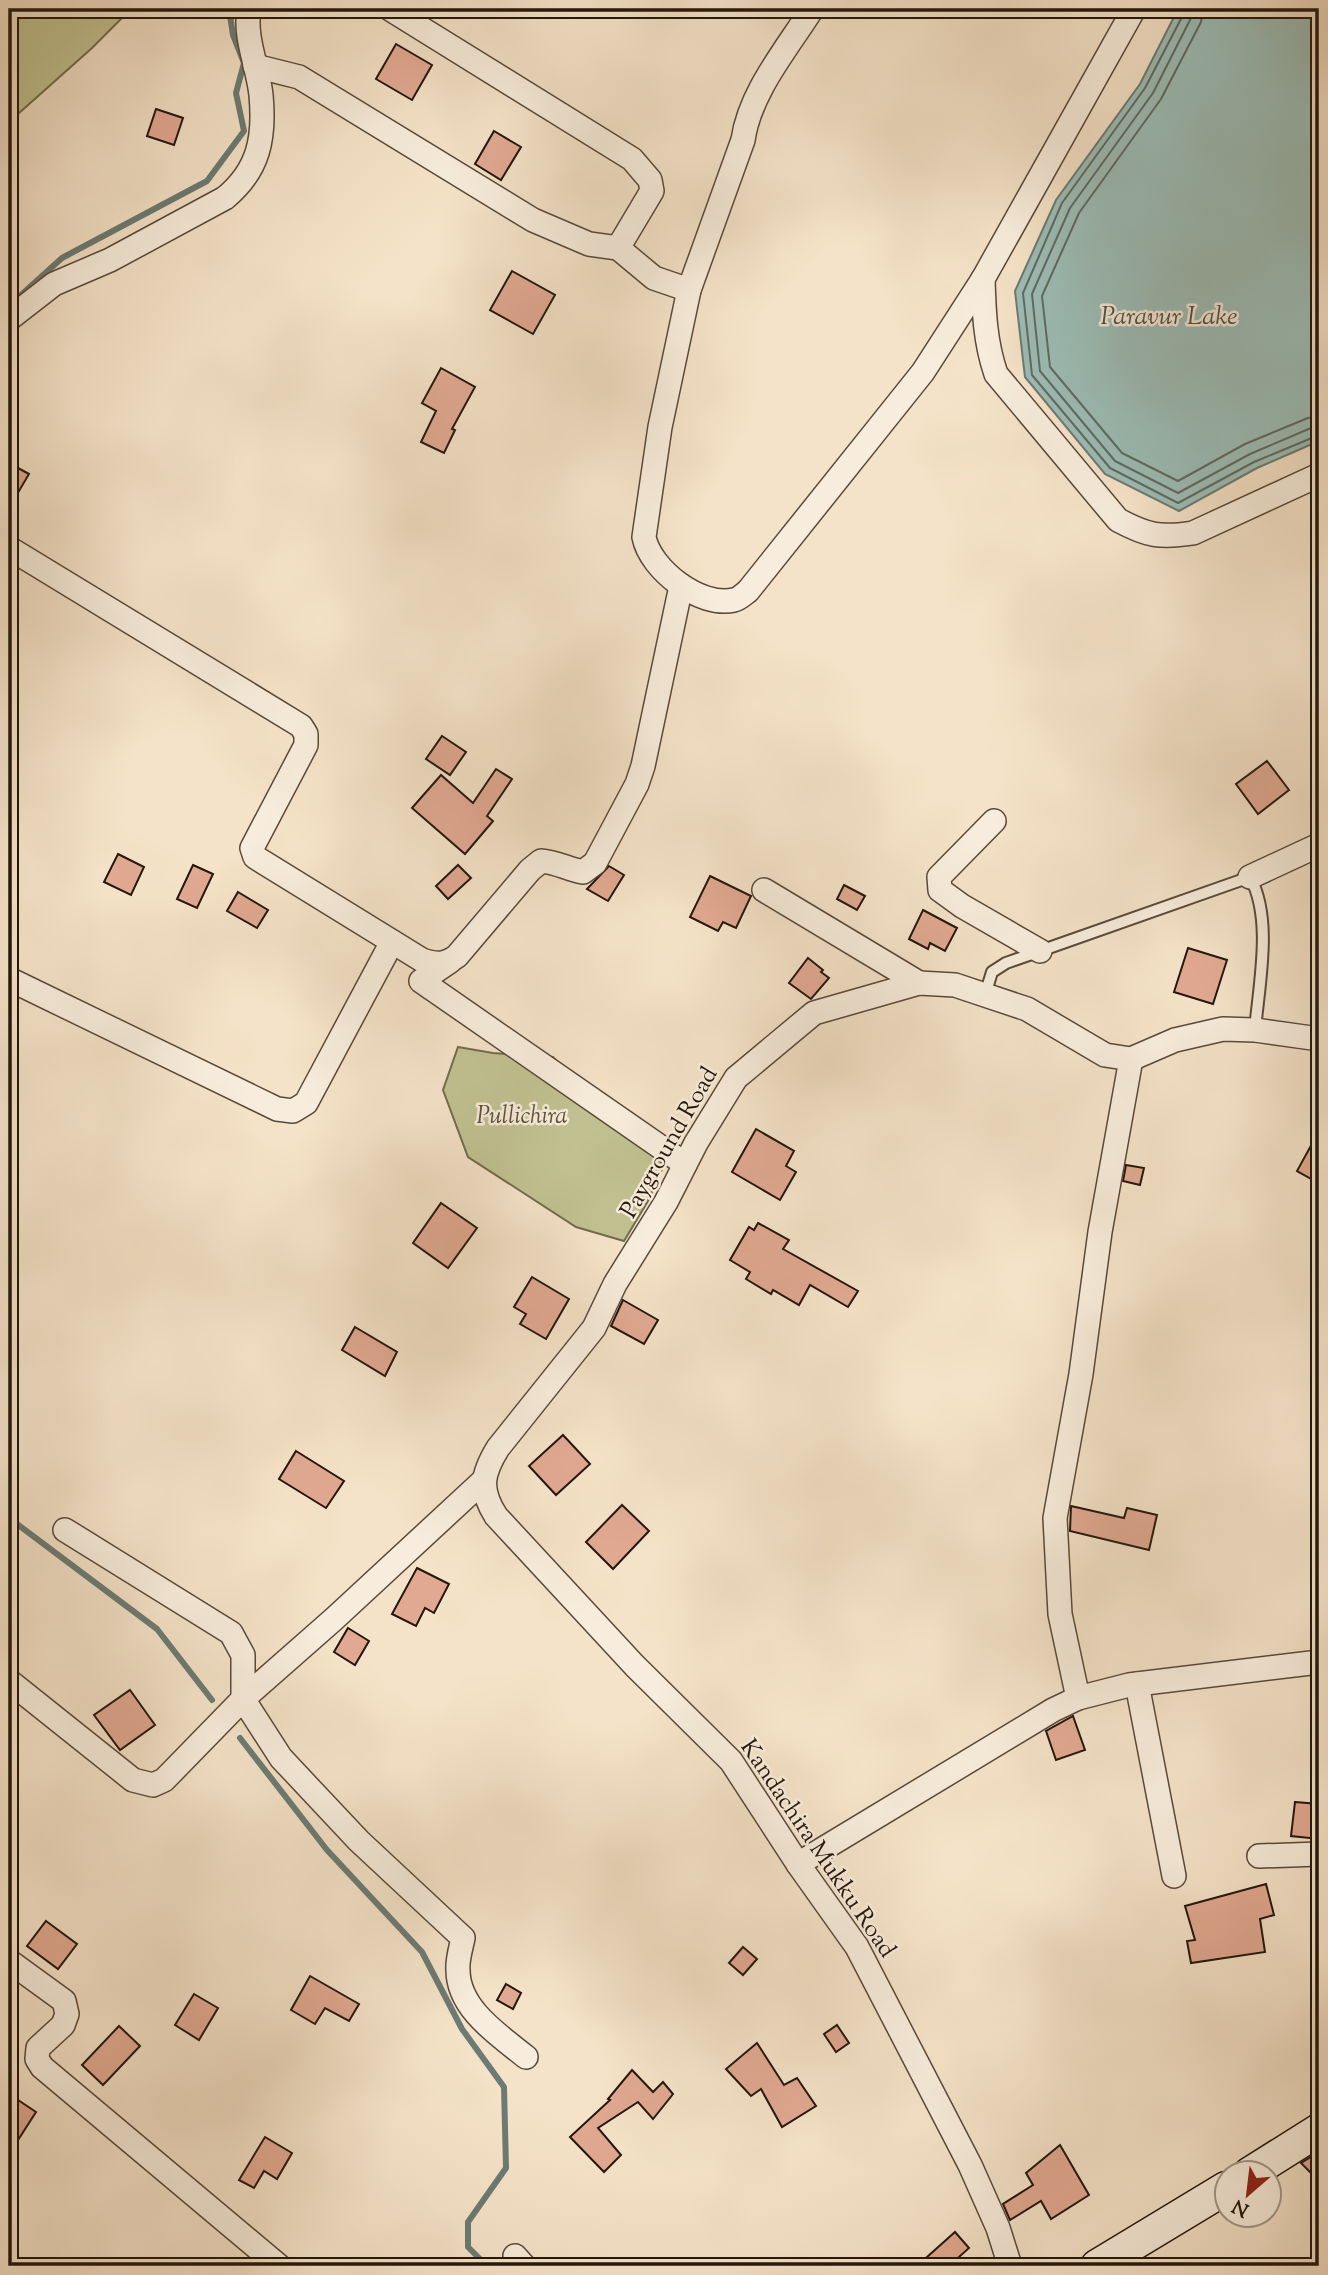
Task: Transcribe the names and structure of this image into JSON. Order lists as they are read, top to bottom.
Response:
{
  "streets": {
    "street": ["Payground Road", "Kandachira Mukku Road"]
  },
  "crossings": [
    ["Payground Road", "Kandachira Mukku Road"]
  ],
  "water": ["Paravur Lake"],
  "parks": ["Pullichira"],
  "north": "bottom left"
}
